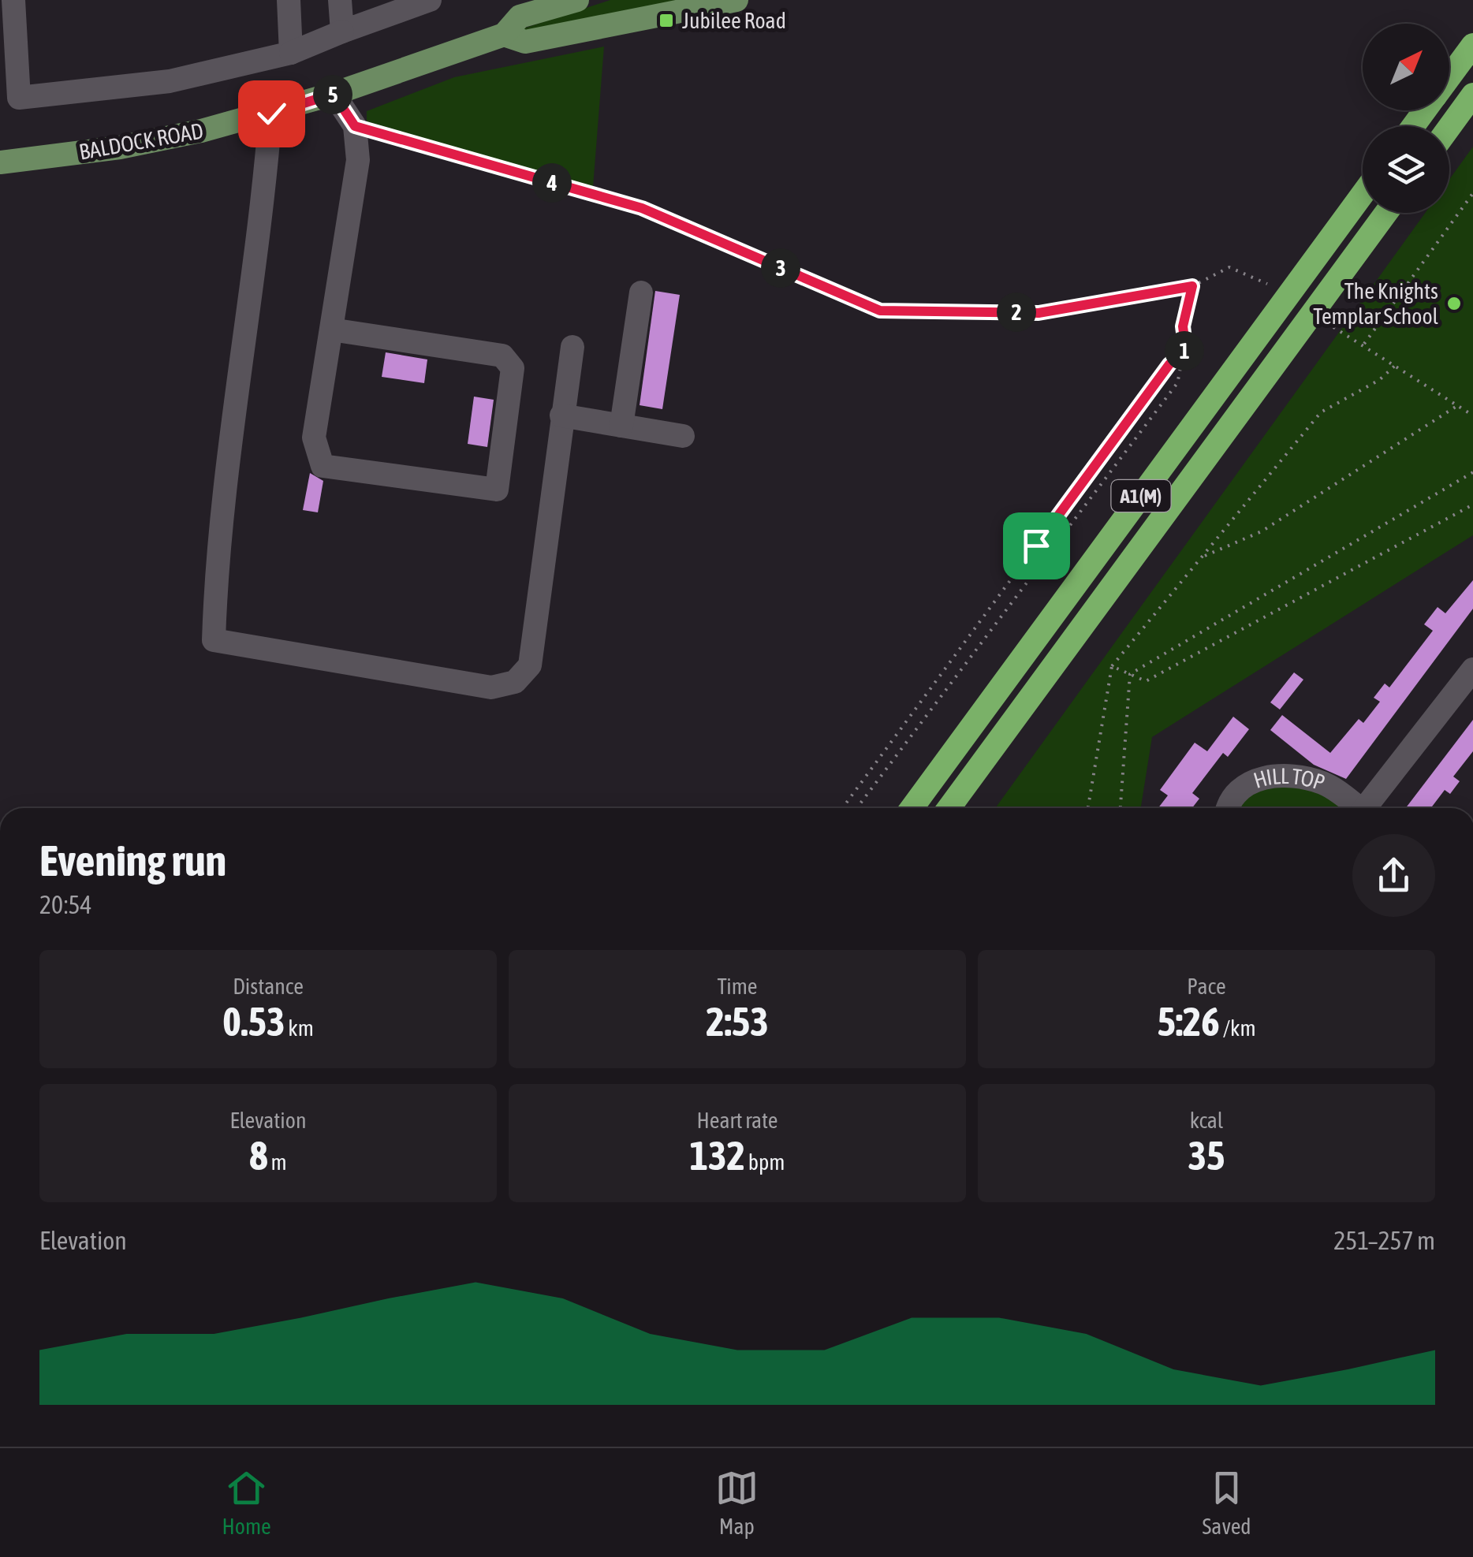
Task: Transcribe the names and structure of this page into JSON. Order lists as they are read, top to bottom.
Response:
{
  "streets": {
    "highway": ["A1(M)"],
    "main road": ["BALDOCK ROAD"],
    "street": ["HILL TOP"]
  },
  "places": {
    "transit": ["Jubilee Road"],
    "other": ["The Knights Templar School"]
  },
  "north": "top right",
  "page": {
    "pins": [
      "5",
      "4",
      "3",
      "2",
      "1"
    ],
    "heading": ["Evening run", "20:54"],
    "stats": [
      ["Distance", "0.53 km"],
      ["Time", "2:53"],
      ["Pace", "5:26 /km"],
      ["Elevation", "8 m"],
      ["Heart rate", "132 bpm"],
      ["kcal", "35"]
    ],
    "chart": ["Elevation", "251–257 m"],
    "tabs": ["Home", "Map", "Saved"]
  }
}
